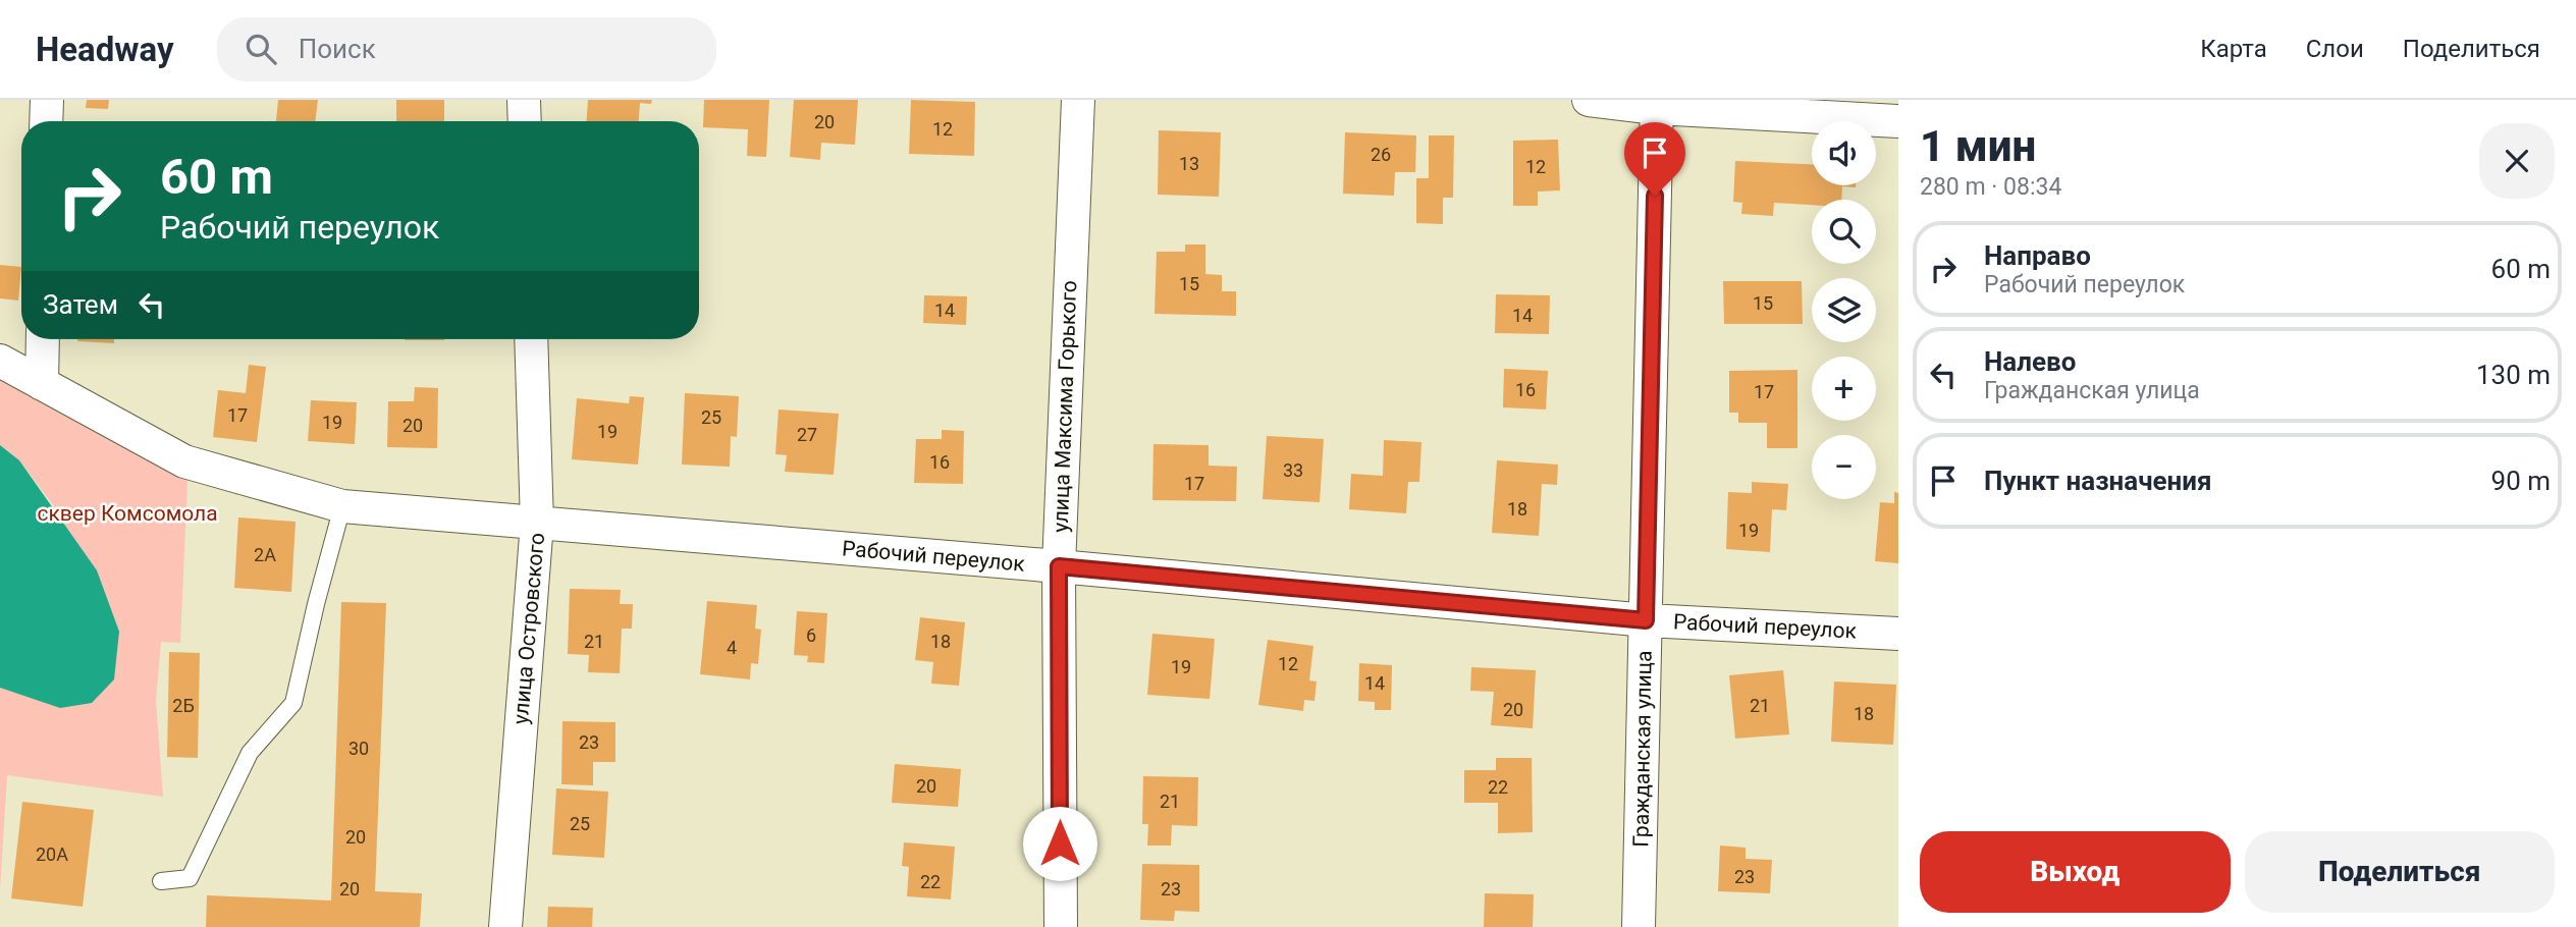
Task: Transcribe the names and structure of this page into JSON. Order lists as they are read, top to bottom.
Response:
{
  "streets": {
    "street": [
      "улица Максима Горького",
      "Рабочий переулок",
      "улица Островского",
      "Гражданская улица"
    ]
  },
  "crossings": [
    ["улица Максима Горького", "Рабочий переулок"],
    ["Рабочий переулок", "улица Островского"],
    ["Рабочий переулок", "Гражданская улица"]
  ],
  "parks": ["сквер Комсомола"],
  "house_numbers": [
    "20",
    "12",
    "26",
    "13",
    "12",
    "15",
    "15",
    "14",
    "14",
    "16",
    "17",
    "17",
    "25",
    "19",
    "20",
    "19",
    "27",
    "16",
    "33",
    "17",
    "18",
    "19",
    "2А",
    "6",
    "21",
    "18",
    "4",
    "12",
    "19",
    "14",
    "2Б",
    "21",
    "20",
    "18",
    "23",
    "30",
    "20",
    "22",
    "21",
    "25",
    "20",
    "20А",
    "23",
    "22",
    "20",
    "23"
  ],
  "page": {
    "header": "Headway",
    "search": "Поиск",
    "nav": ["Карта", "Слои", "Поделиться"],
    "heading": ["1 мин", "280 m · 08:34"],
    "map_buttons": ["+", "−"],
    "turn": ["60 m", "Рабочий переулок"],
    "list": [
      {
        "name": "Направо",
        "note": "Рабочий переулок",
        "value": "60 m"
      },
      {
        "name": "Налево",
        "note": "Гражданская улица",
        "value": "130 m"
      },
      {
        "name": "Пункт назначения",
        "value": "90 m"
      }
    ],
    "then": "Затем",
    "buttons": ["Выход", "Поделиться"]
  }
}
